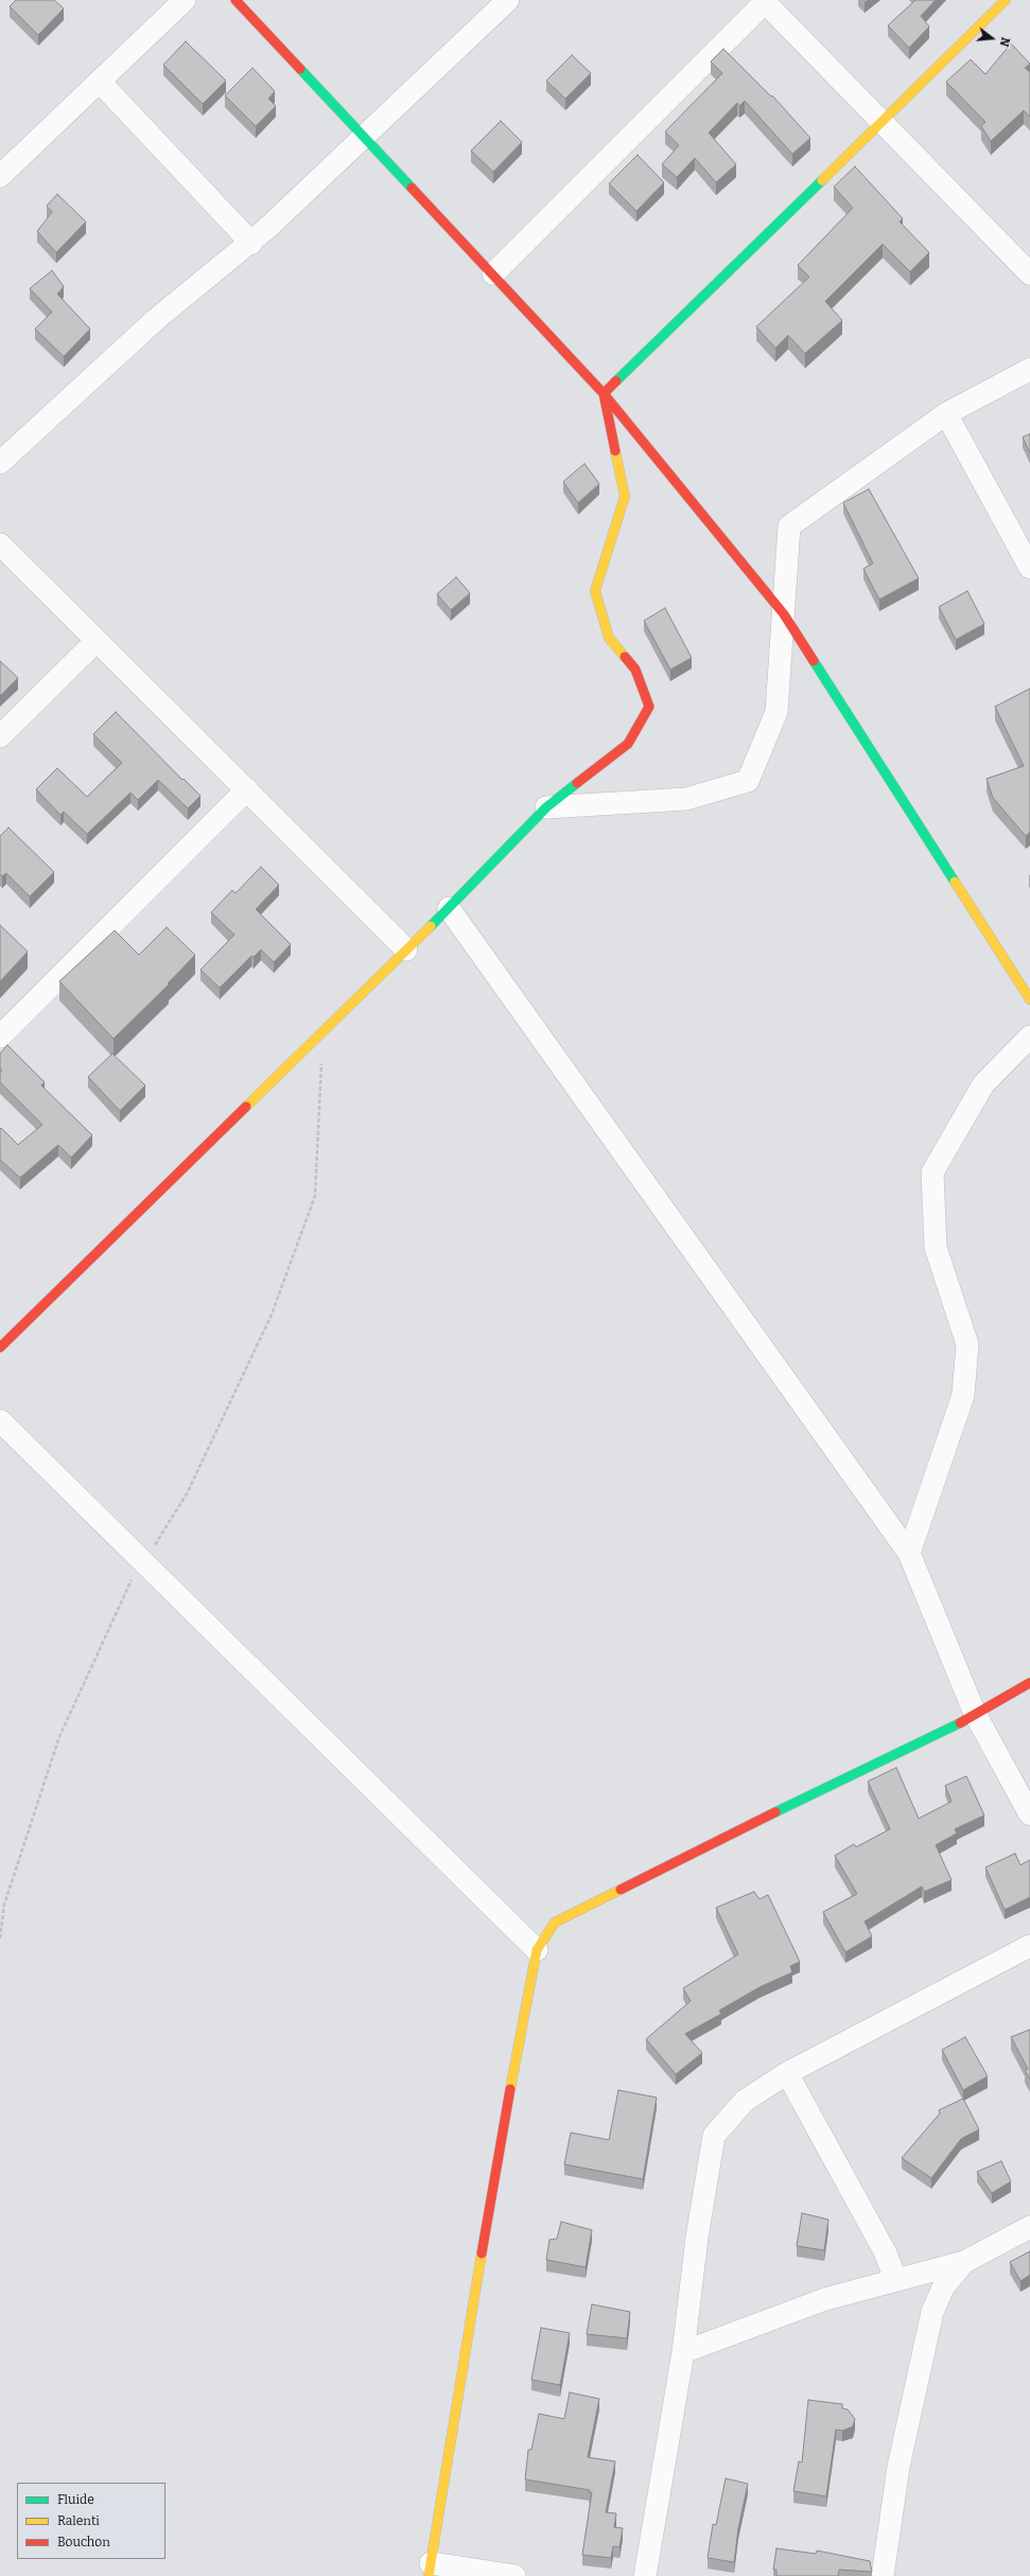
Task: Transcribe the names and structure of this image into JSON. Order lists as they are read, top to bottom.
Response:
{
  "legend": ["Fluide", "Ralenti", "Bouchon"],
  "north": "right"
}
